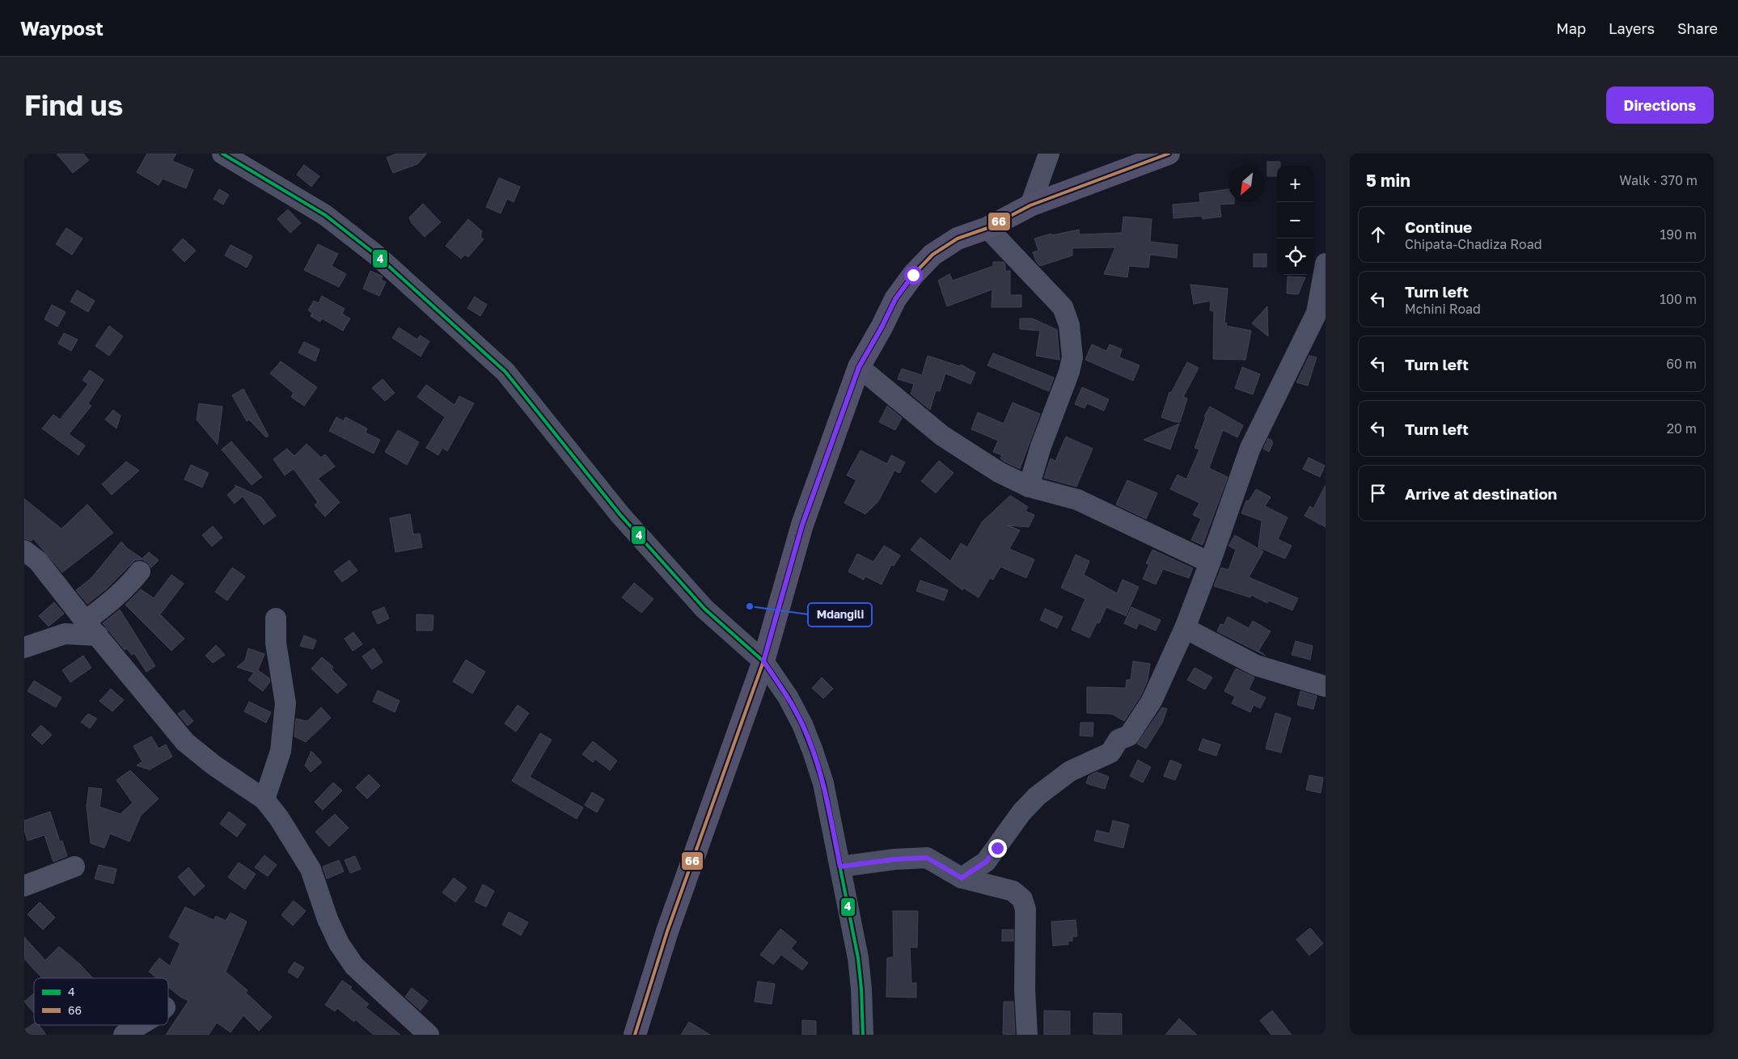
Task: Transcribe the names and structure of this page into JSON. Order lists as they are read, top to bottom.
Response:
{
  "places": ["Mdangili"],
  "lines": ["transit line 4", "transit line 66"],
  "legend": ["4", "66"],
  "north": "bottom left",
  "page": {
    "header": "Waypost",
    "nav": ["Map", "Layers", "Share"],
    "buttons": "Directions",
    "title": "Find us",
    "heading": ["5 min", "Walk · 370 m"],
    "map_buttons": ["+", "−"],
    "list": [
      ["Continue", "Chipata-Chadiza Road", "190 m"],
      ["Turn left", "Mchini Road", "100 m"],
      ["Turn left", "60 m"],
      ["Turn left", "20 m"],
      "Arrive at destination"
    ]
  }
}
